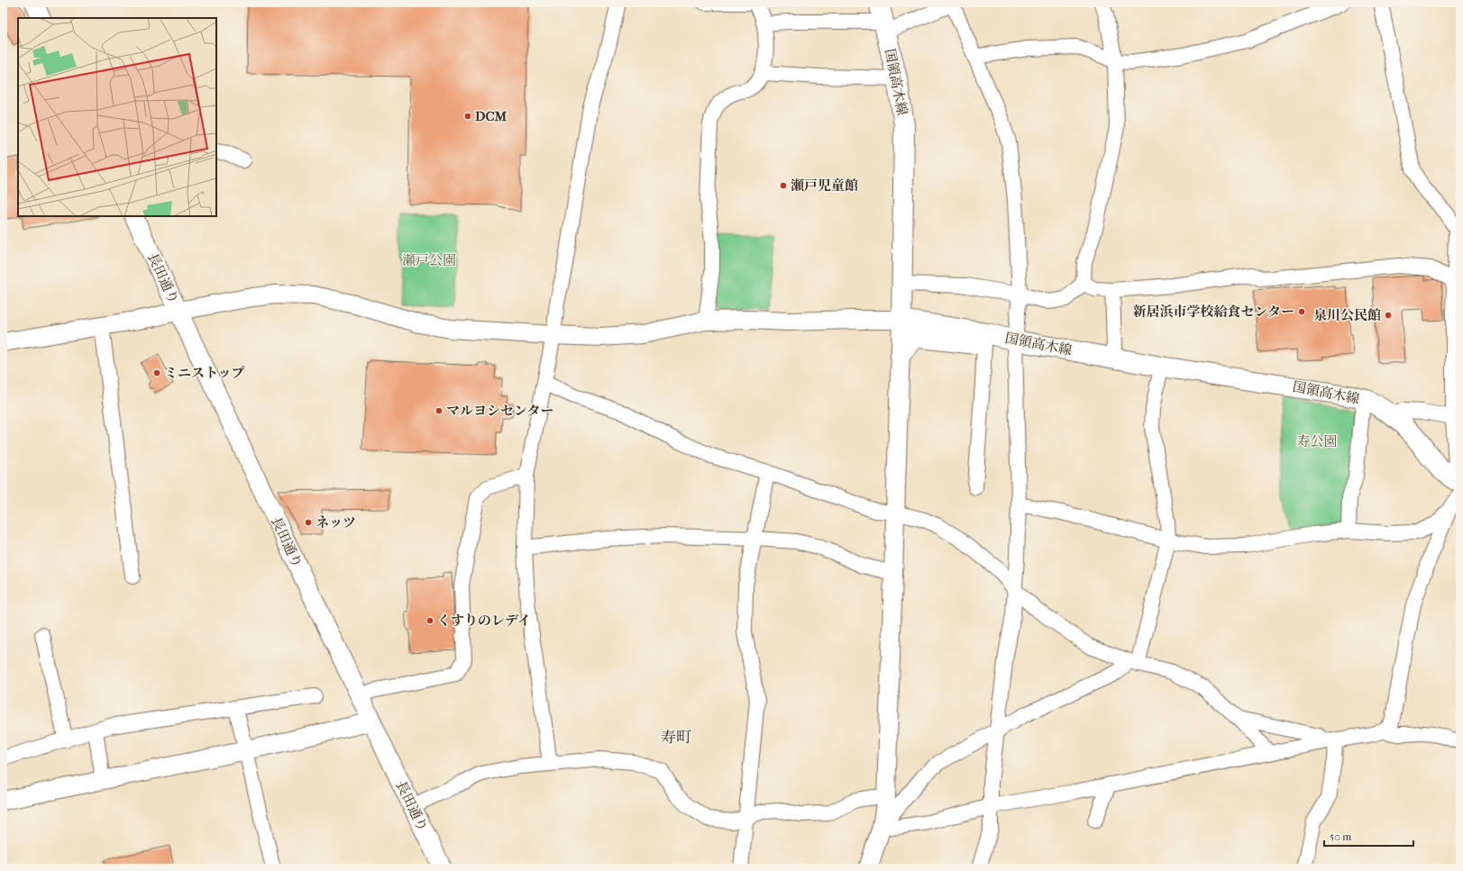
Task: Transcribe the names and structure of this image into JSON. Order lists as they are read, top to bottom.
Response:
{
  "streets": {
    "main road": ["国領高木線"],
    "street": ["長田通り"]
  },
  "districts": ["寿町"],
  "parks": ["瀬戸公園", "寿公園"],
  "places": [
    "DCM",
    "瀬戸児童館",
    "新居浜市学校給食センター",
    "泉川公民館",
    "ミニストップ",
    "マルヨシセンター",
    "ネッツ",
    "くすりのレデイ"
  ],
  "scale_bar": "50 m"
}
